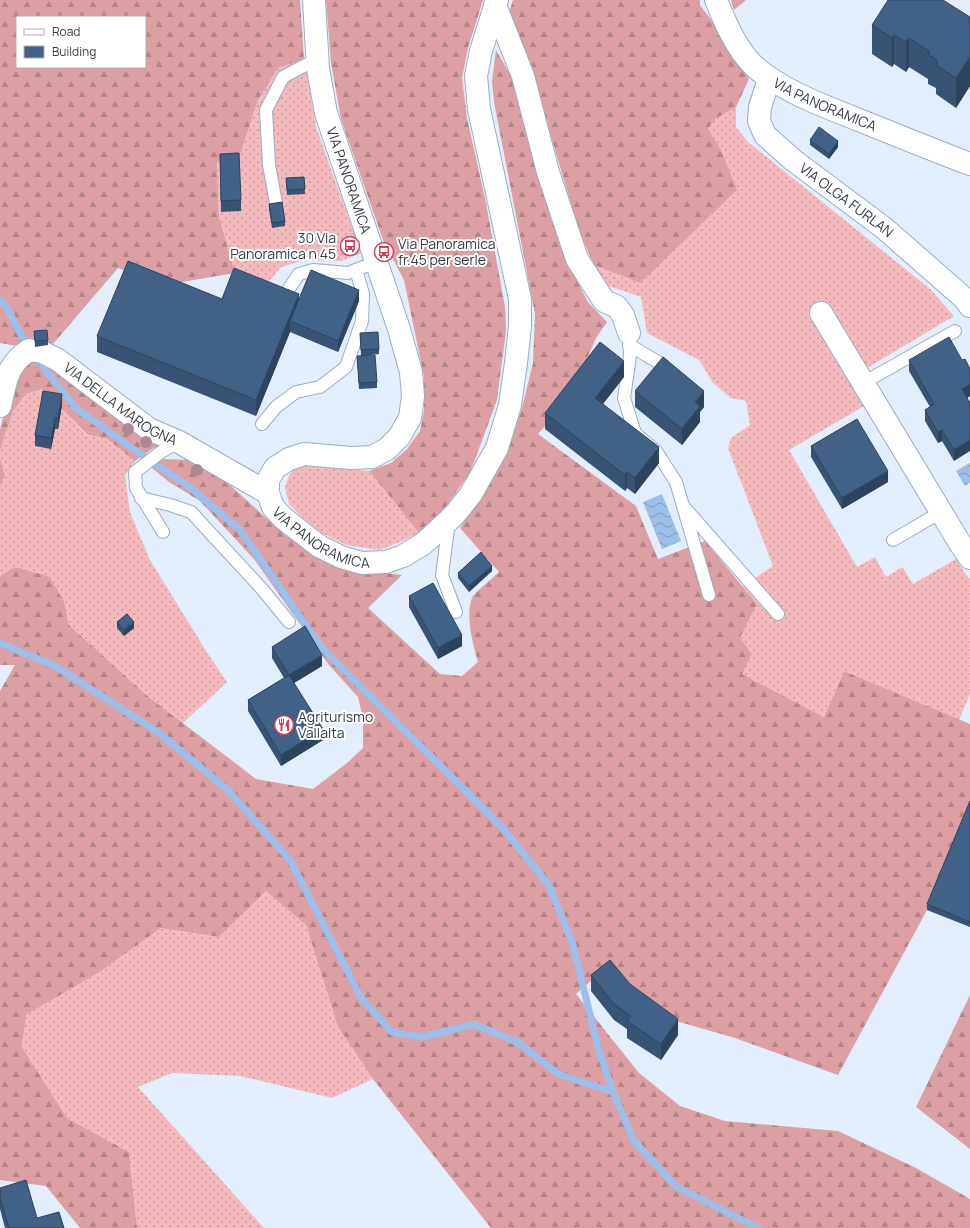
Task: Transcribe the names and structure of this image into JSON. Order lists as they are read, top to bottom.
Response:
{
  "streets": {
    "street": ["VIA PANORAMICA", "VIA OLGA FURLAN", "VIA DELLA MAROGNA"]
  },
  "crossings": [
    ["VIA PANORAMICA", "VIA OLGA FURLAN"],
    ["VIA PANORAMICA", "VIA DELLA MAROGNA"]
  ],
  "places": {
    "bus stop": ["30 Via Panoramica n 45", "Via Panoramica fr.45 per serle"],
    "restaurant": ["Agriturismo Vallalta"]
  },
  "legend": ["Road", "Building"]
}
